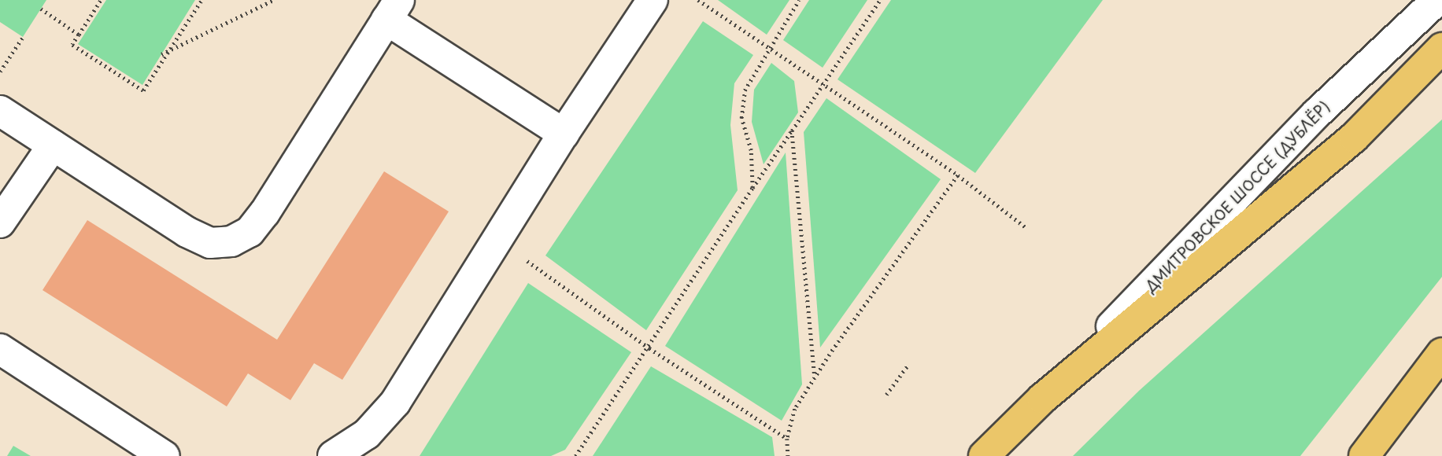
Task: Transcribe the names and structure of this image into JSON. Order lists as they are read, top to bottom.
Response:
{
  "streets": {
    "highway": ["ДМИТРОВСКОЕ ШОССЕ (ДУБЛЁР)"]
  }
}
